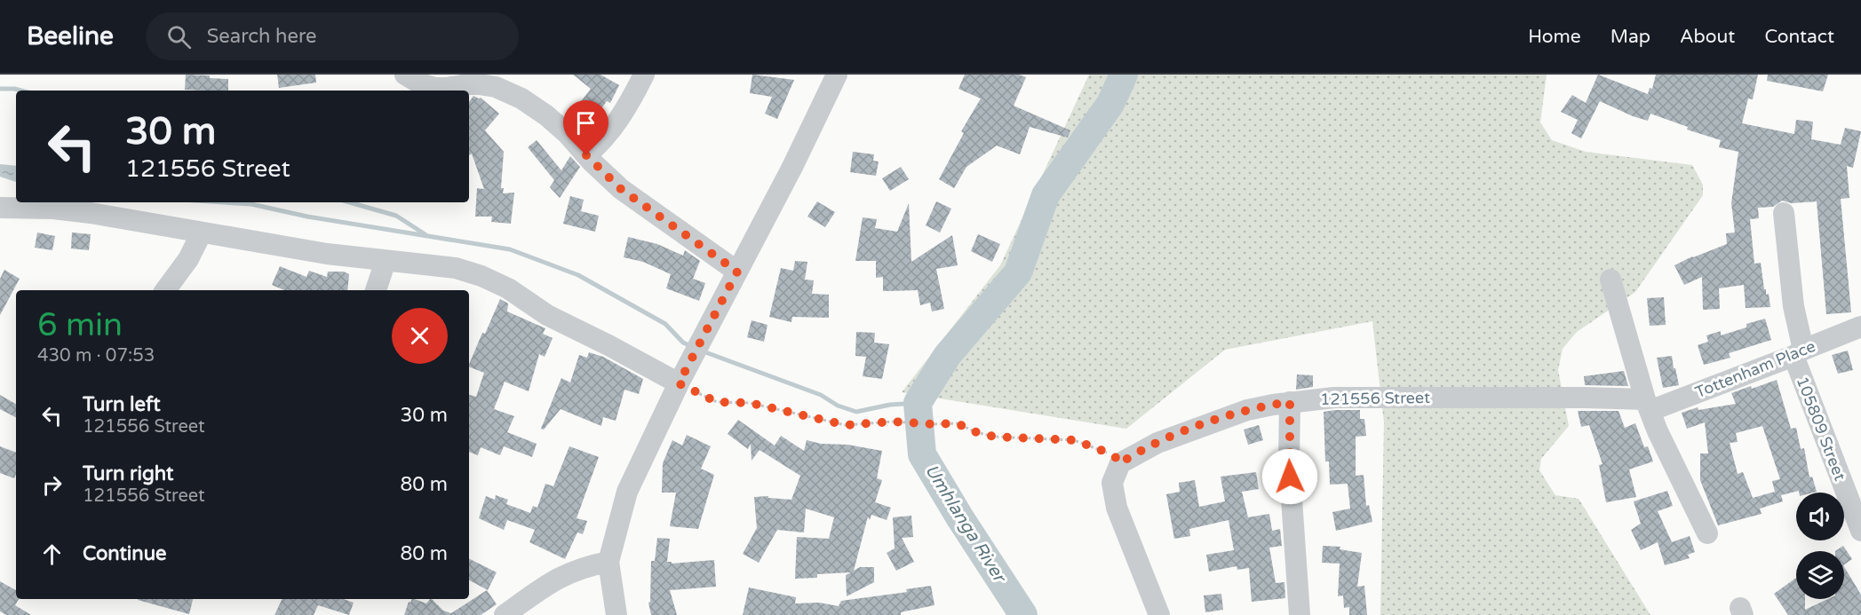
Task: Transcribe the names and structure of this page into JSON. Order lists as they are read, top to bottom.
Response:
{
  "streets": {
    "street": ["Tottenham Place", "121556 Street", "105809 Street"]
  },
  "crossings": [
    ["Tottenham Place", "121556 Street"],
    ["Tottenham Place", "105809 Street"]
  ],
  "water": ["Umhlanga River"],
  "page": {
    "header": "Beeline",
    "search": "Search here",
    "nav": [
      "Home",
      "Map",
      "About",
      "Contact"
    ],
    "turn": ["30 m", "121556 Street"],
    "heading": ["6 min", "430 m · 07:53"],
    "list": [
      {
        "name": "Turn left",
        "note": "121556 Street",
        "value": "30 m"
      },
      {
        "name": "Turn right",
        "note": "121556 Street",
        "value": "80 m"
      },
      {
        "name": "Continue",
        "value": "80 m"
      }
    ]
  }
}
